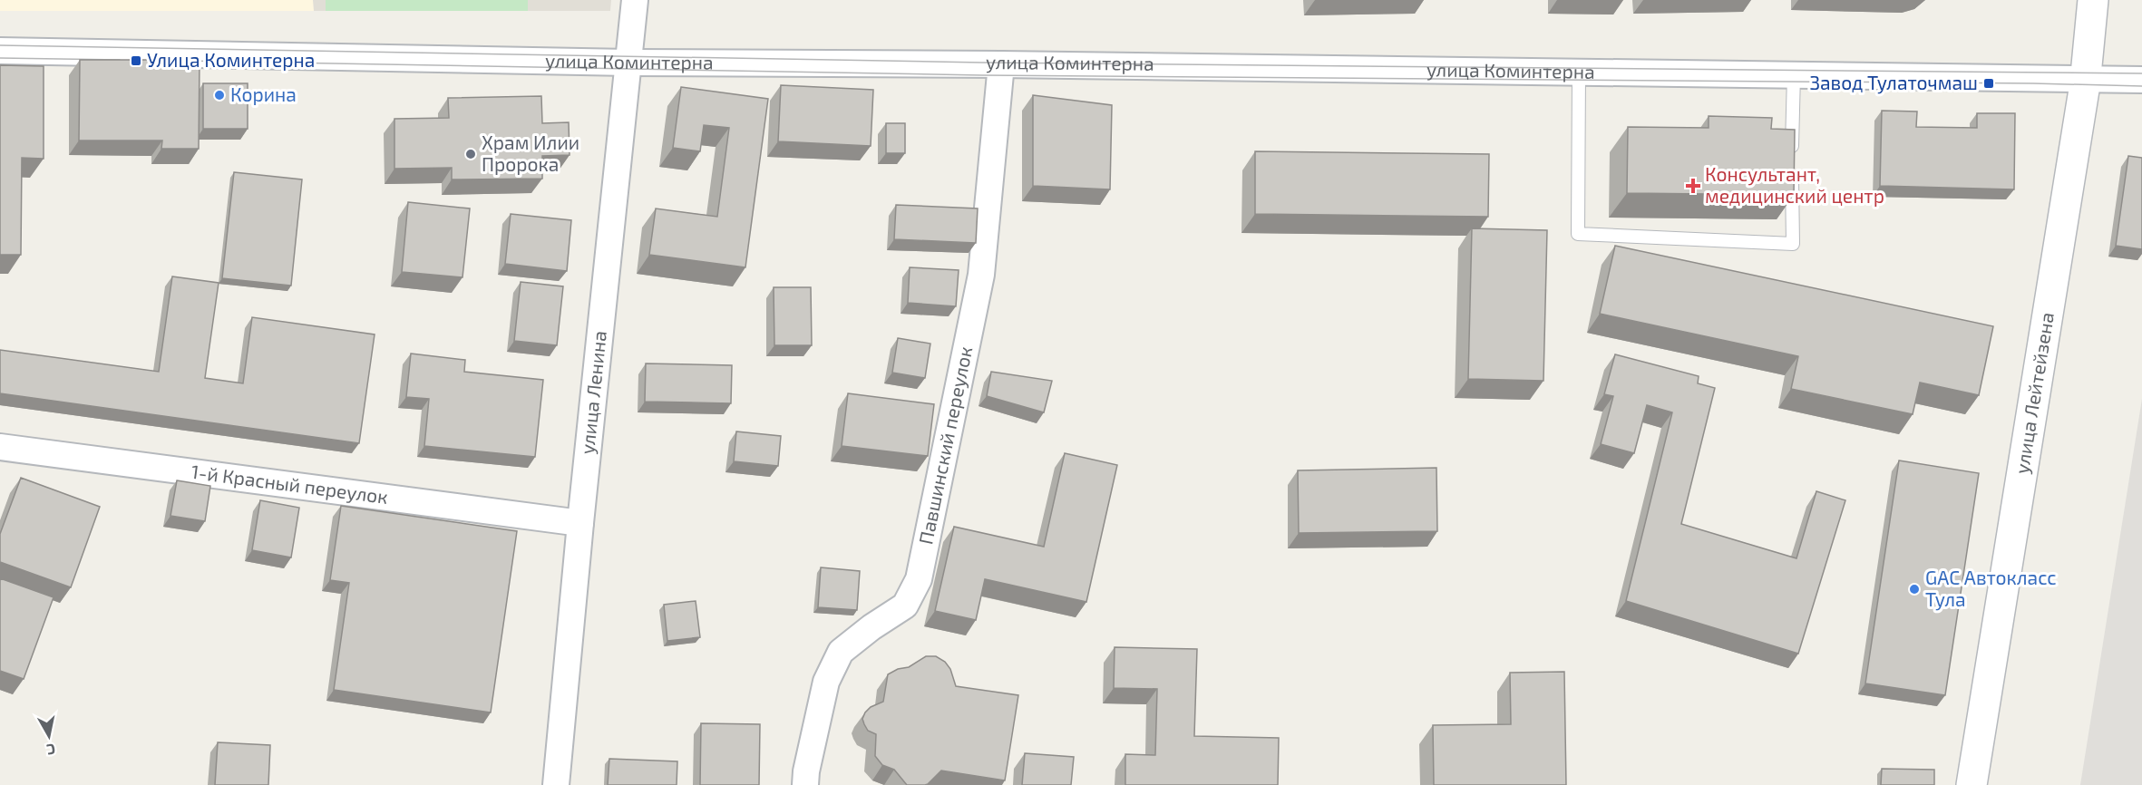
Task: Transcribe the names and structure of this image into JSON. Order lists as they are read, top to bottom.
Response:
{
  "streets": {
    "street": [
      "улица Коминтерна",
      "улица Ленина",
      "улица Лейтейзена",
      "Павшинский переулок",
      "1-й Красный переулок"
    ]
  },
  "crossings": [
    ["улица Коминтерна", "улица Ленина"],
    ["улица Коминтерна", "улица Лейтейзена"],
    ["улица Коминтерна", "Павшинский переулок"],
    ["улица Ленина", "1-й Красный переулок"]
  ],
  "places": {
    "transit": ["Улица Коминтерна", "Завод Тулаточмаш"],
    "other": ["Корина", "Храм Илии Пророка", "GAC Автокласс Тула"],
    "health": ["Консультант, медицинский центр"]
  },
  "north": "bottom"
}
